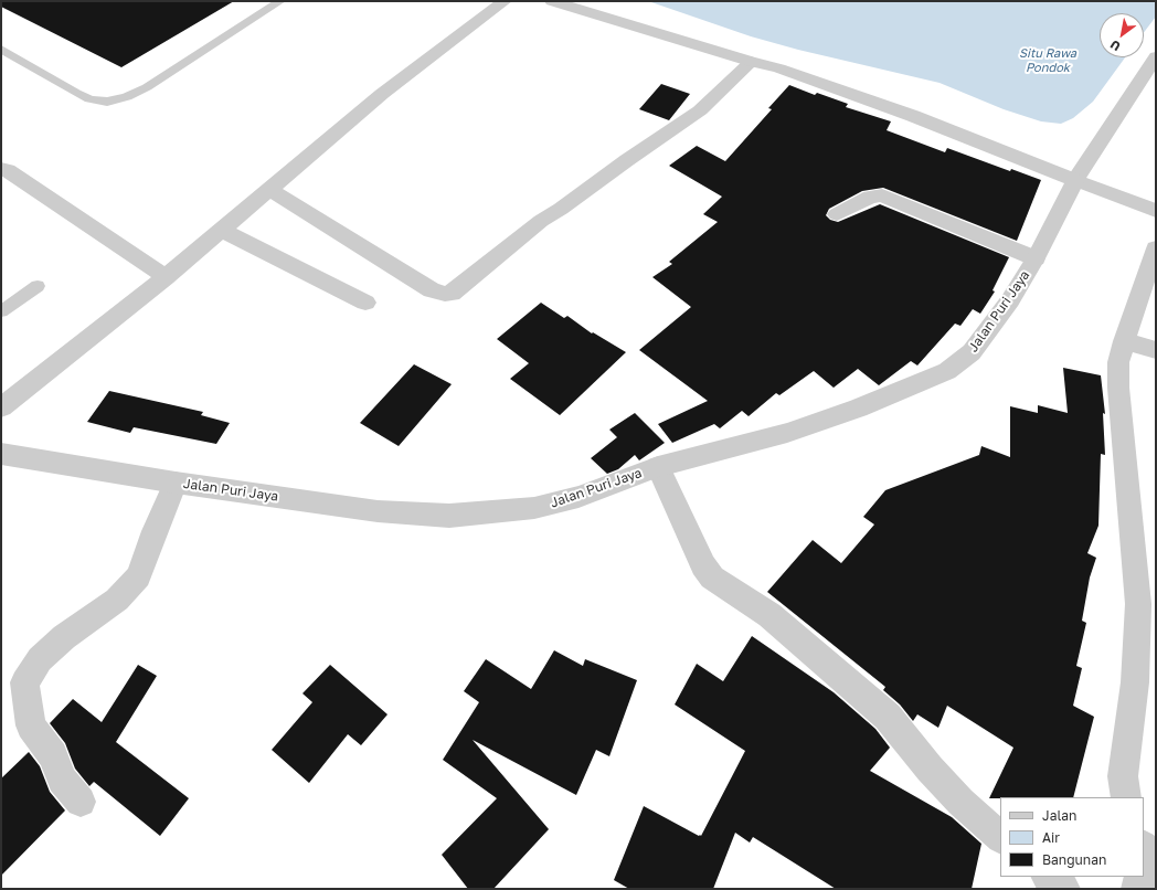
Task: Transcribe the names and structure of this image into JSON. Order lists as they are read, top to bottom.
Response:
{
  "streets": {
    "street": ["Jalan Puri Jaya"]
  },
  "water": ["Situ Rawa Pondok"],
  "legend": ["Jalan", "Air", "Bangunan"],
  "north": "bottom left"
}
